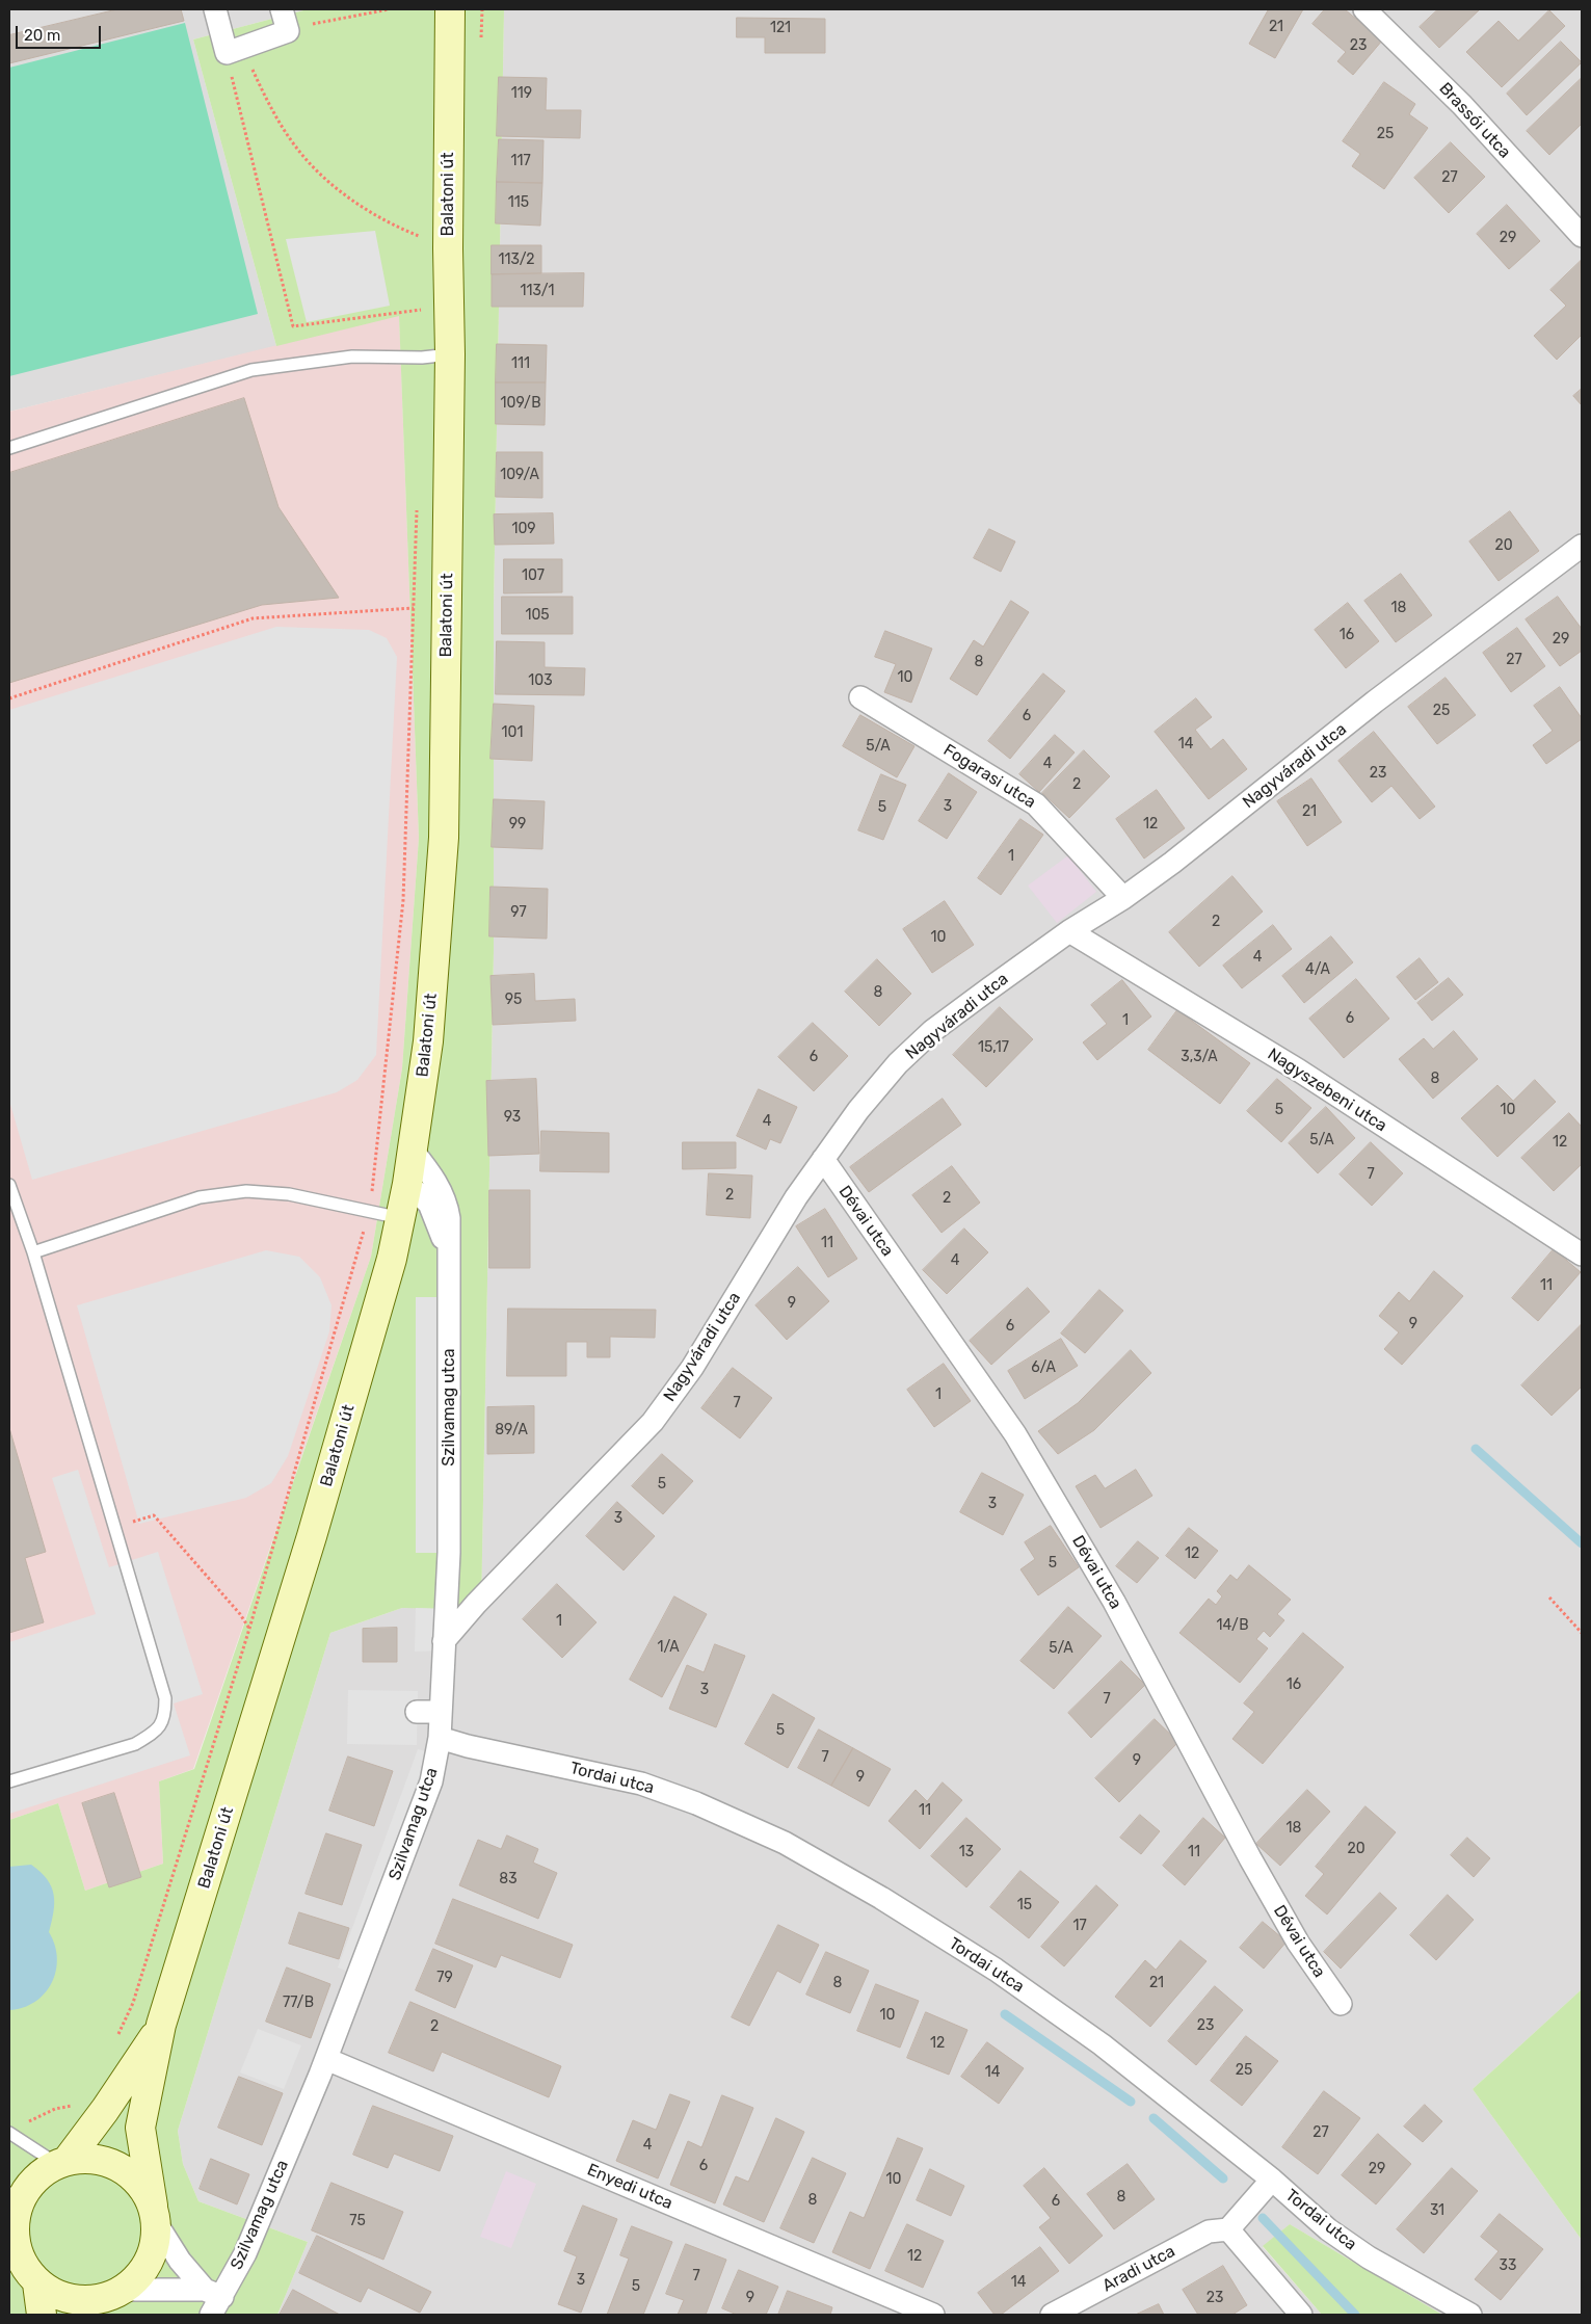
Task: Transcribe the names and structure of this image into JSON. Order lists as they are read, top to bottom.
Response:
{
  "streets": {
    "main road": ["Balatoni út"],
    "street": [
      "Brassói utca",
      "Nagyváradi utca",
      "Fogarasi utca",
      "Nagyszebeni utca",
      "Dévai utca",
      "Szilvamag utca",
      "Tordai utca",
      "Enyedi utca",
      "Aradi utca"
    ]
  },
  "crossings": [
    ["Balatoni út", "Szilvamag utca"],
    ["Nagyváradi utca", "Fogarasi utca"],
    ["Nagyváradi utca", "Nagyszebeni utca"],
    ["Nagyváradi utca", "Dévai utca"],
    ["Nagyváradi utca", "Szilvamag utca"],
    ["Szilvamag utca", "Tordai utca"],
    ["Szilvamag utca", "Enyedi utca"]
  ],
  "house_numbers": [
    "21",
    "121",
    "23",
    "119",
    "25",
    "117",
    "27",
    "115",
    "29",
    "113/2",
    "113/1",
    "111",
    "109/B",
    "109/A",
    "109",
    "20",
    "107",
    "18",
    "105",
    "16",
    "29",
    "27",
    "8",
    "10",
    "103",
    "25",
    "6",
    "101",
    "14",
    "5/A",
    "4",
    "23",
    "2",
    "3",
    "5",
    "21",
    "99",
    "12",
    "1",
    "97",
    "2",
    "10",
    "4",
    "4/A",
    "8",
    "95",
    "6",
    "1",
    "15,17",
    "6",
    "3,3/A",
    "8",
    "5",
    "10",
    "93",
    "4",
    "5/A",
    "12",
    "7",
    "2",
    "2",
    "11",
    "4",
    "11",
    "9",
    "9",
    "6",
    "6/A",
    "1",
    "7",
    "89/A",
    "5",
    "3",
    "3",
    "12",
    "5",
    "1",
    "14/B",
    "1/A",
    "5/A",
    "16",
    "3",
    "7",
    "5",
    "7",
    "9",
    "9",
    "11",
    "18",
    "20",
    "13",
    "11",
    "83",
    "15",
    "17",
    "79",
    "8",
    "21",
    "77/B",
    "10",
    "23",
    "2",
    "12",
    "25",
    "14",
    "27",
    "4",
    "6",
    "29",
    "10",
    "8",
    "8",
    "6",
    "31",
    "75",
    "12",
    "33",
    "7",
    "3",
    "14",
    "5",
    "9",
    "23"
  ],
  "scale_bar": "20 m"
}
